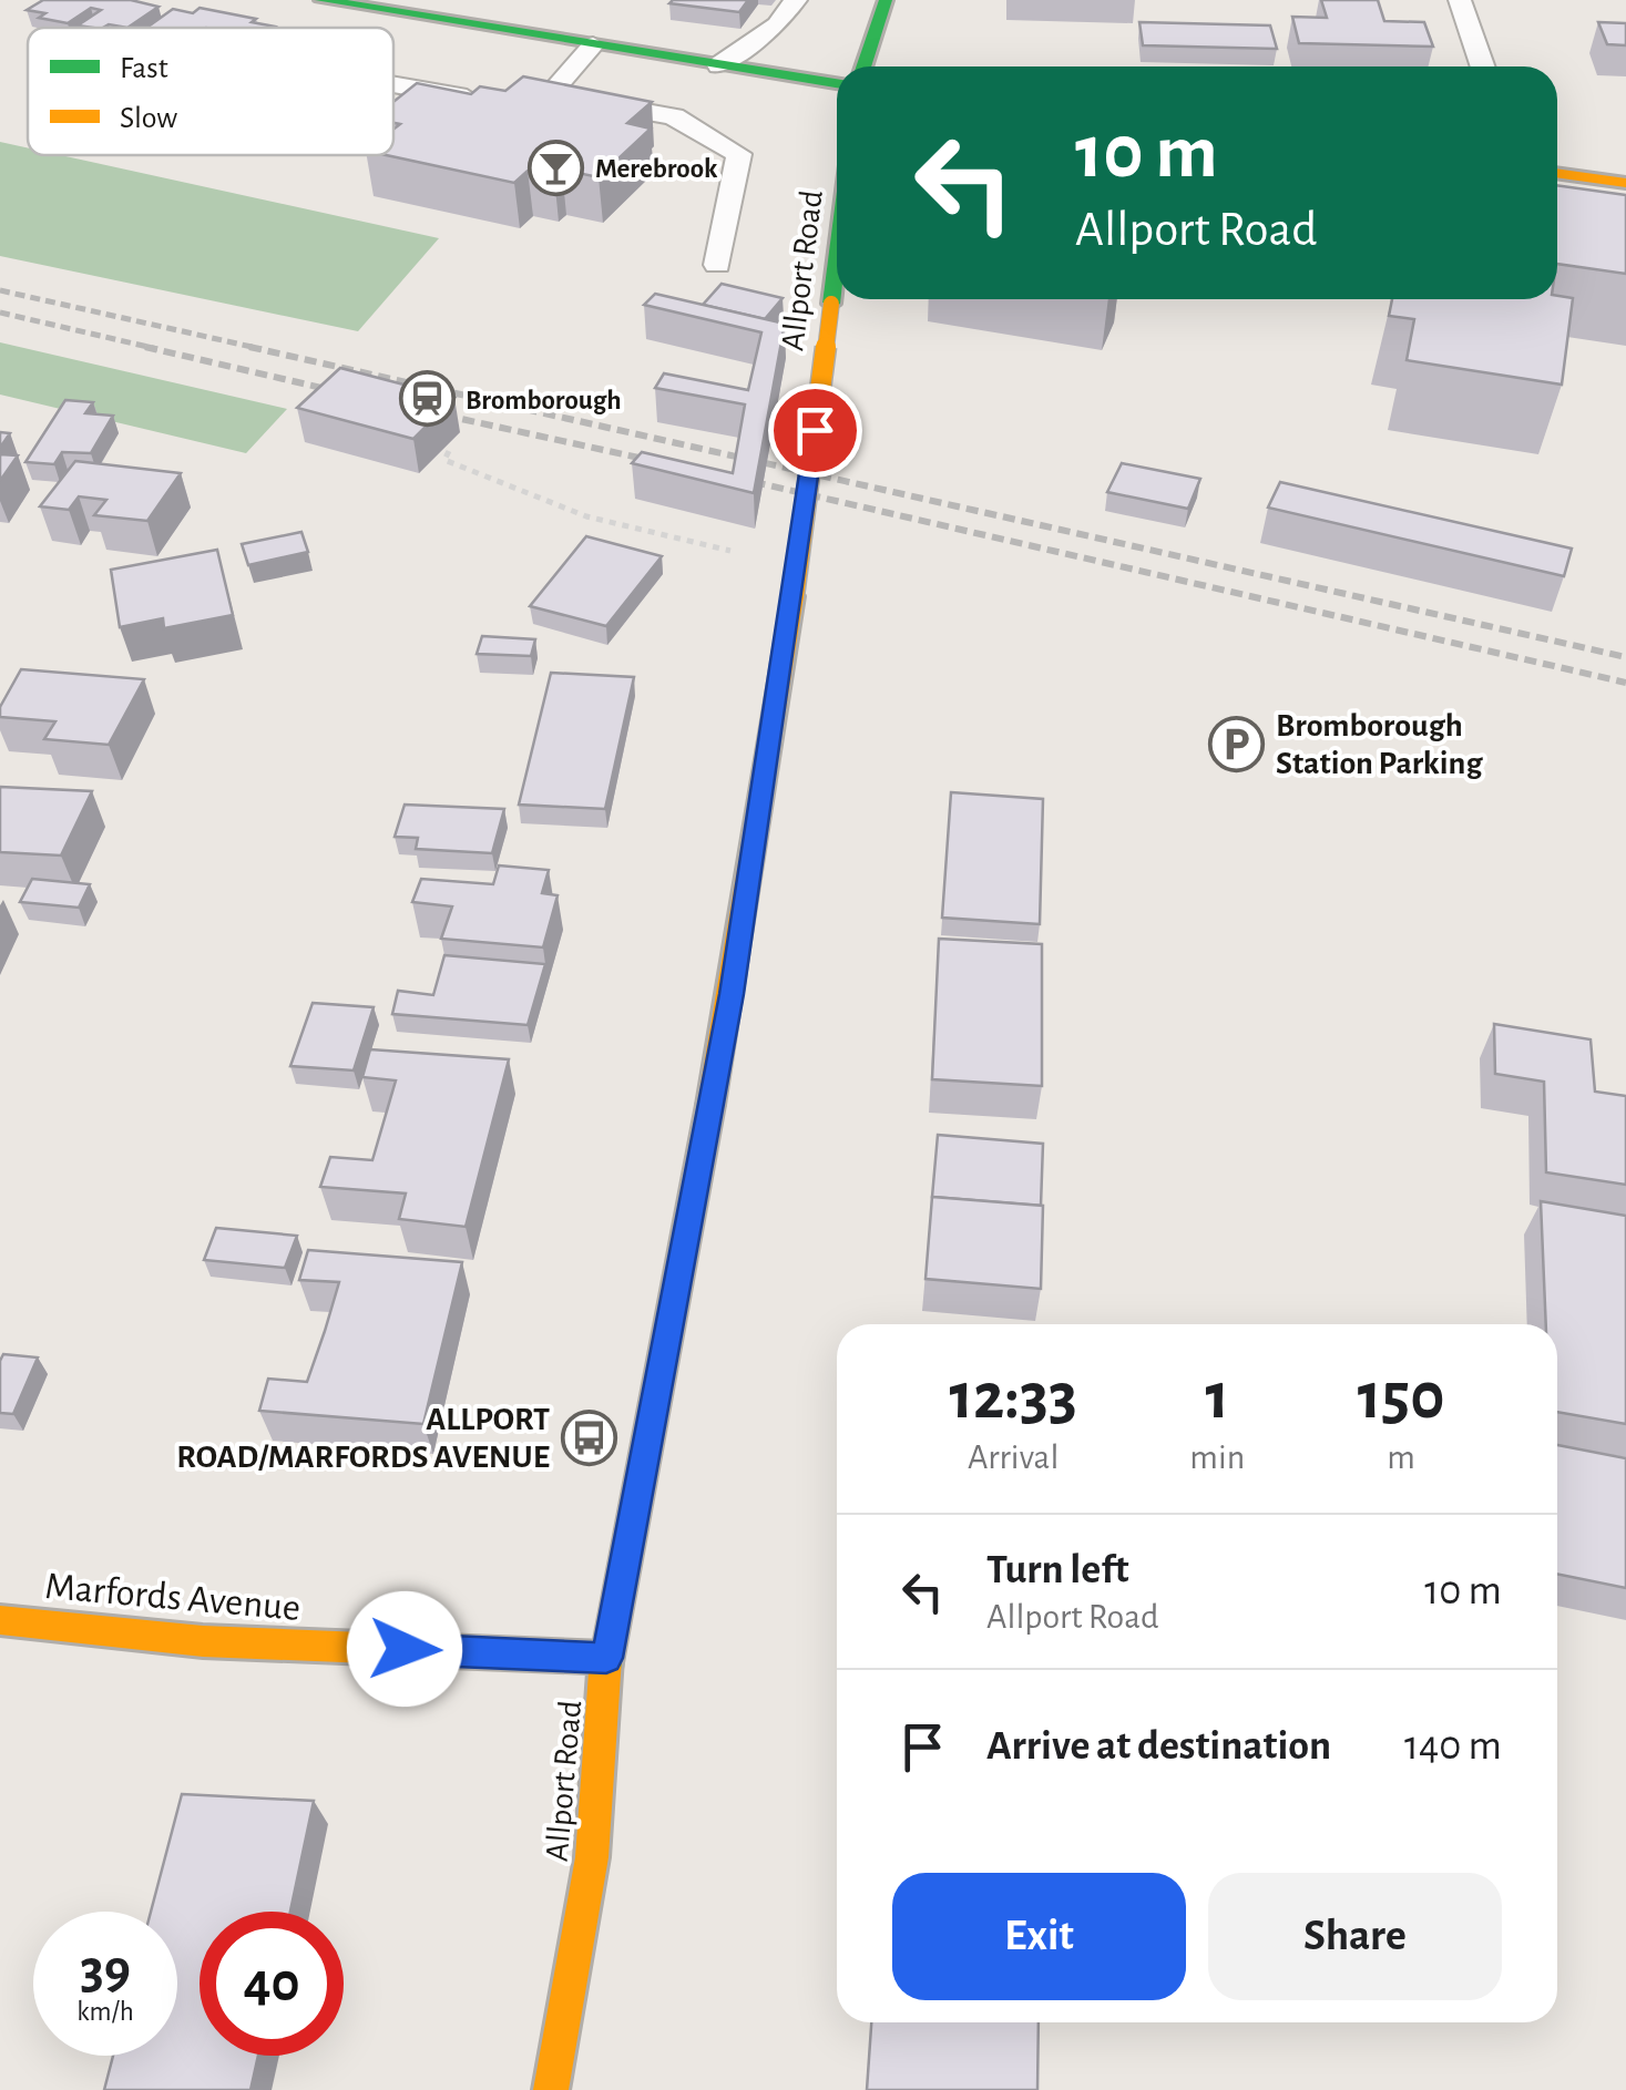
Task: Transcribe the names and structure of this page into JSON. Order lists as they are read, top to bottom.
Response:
{
  "streets": {
    "street": ["Allport Road", "Marfords Avenue"]
  },
  "crossings": [
    ["Allport Road", "Marfords Avenue"]
  ],
  "places": {
    "bar": ["Merebrook"],
    "station": ["Bromborough"],
    "parking": ["Bromborough Station Parking"],
    "bus stop": ["ALLPORT ROAD/MARFORDS AVENUE"]
  },
  "legend": ["Fast", "Slow"],
  "page": {
    "turn": ["10 m", "Allport Road"],
    "eta": [
      "12:33",
      "Arrival",
      "1",
      "min",
      "150",
      "m"
    ],
    "list": [
      {
        "name": "Turn left",
        "note": "Allport Road",
        "value": "10 m"
      },
      {
        "name": "Arrive at destination",
        "value": "140 m"
      }
    ],
    "buttons": ["Exit", "Share"],
    "speed": "39 km/h",
    "limit": "40"
  }
}
